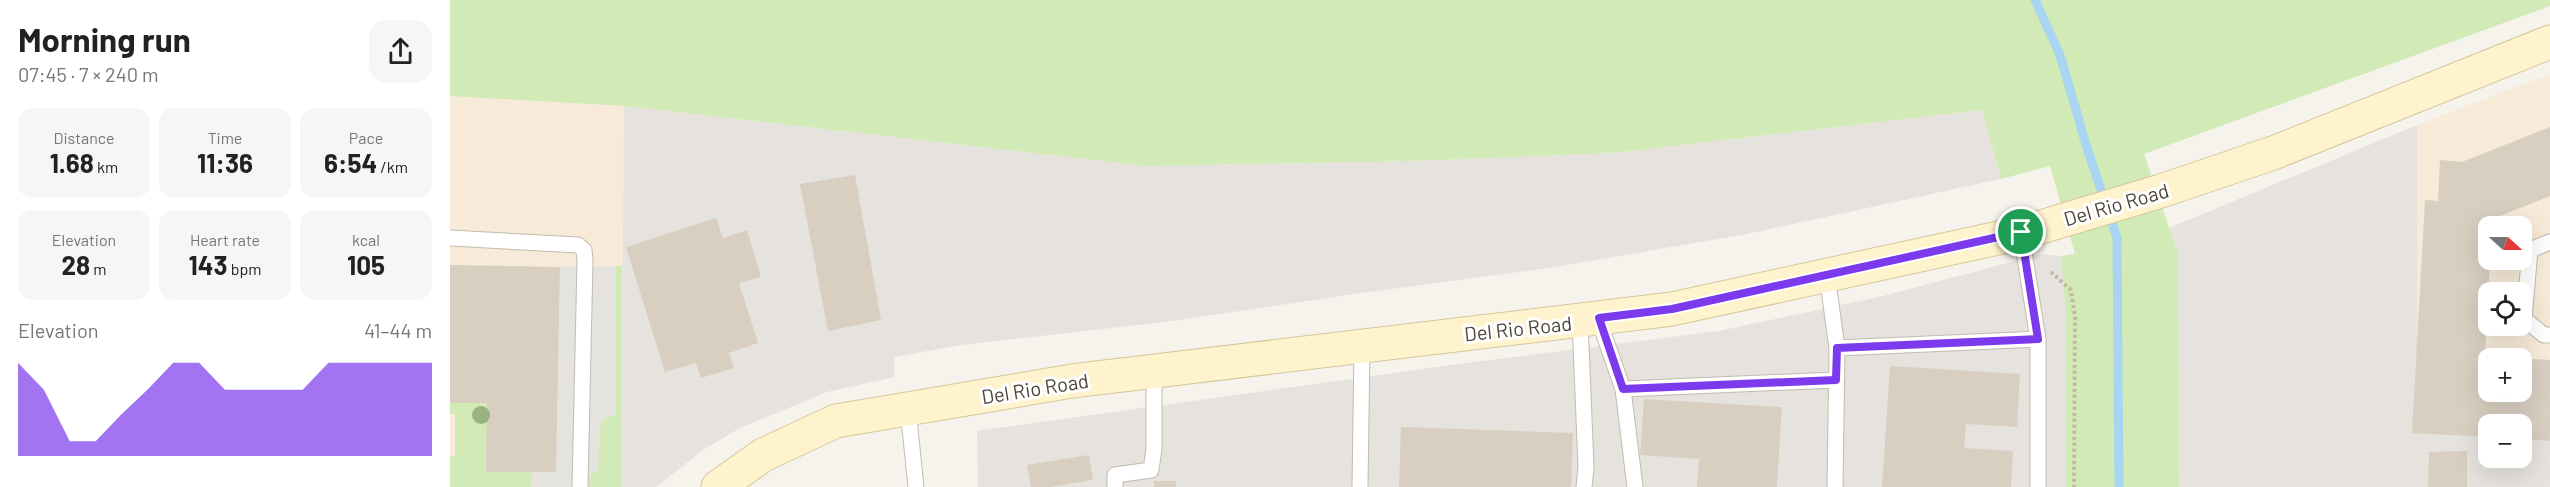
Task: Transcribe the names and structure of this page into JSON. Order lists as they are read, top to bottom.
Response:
{
  "streets": {
    "street": ["Del Rio Road"]
  },
  "north": "right",
  "page": {
    "heading": ["Morning run", "07:45 · 7 × 240 m"],
    "stats": [
      ["Distance", "1.68 km"],
      ["Time", "11:36"],
      ["Pace", "6:54 /km"],
      ["Elevation", "28 m"],
      ["Heart rate", "143 bpm"],
      ["kcal", "105"]
    ],
    "map_buttons": ["+", "−"],
    "chart": ["Elevation", "41–44 m"]
  }
}
